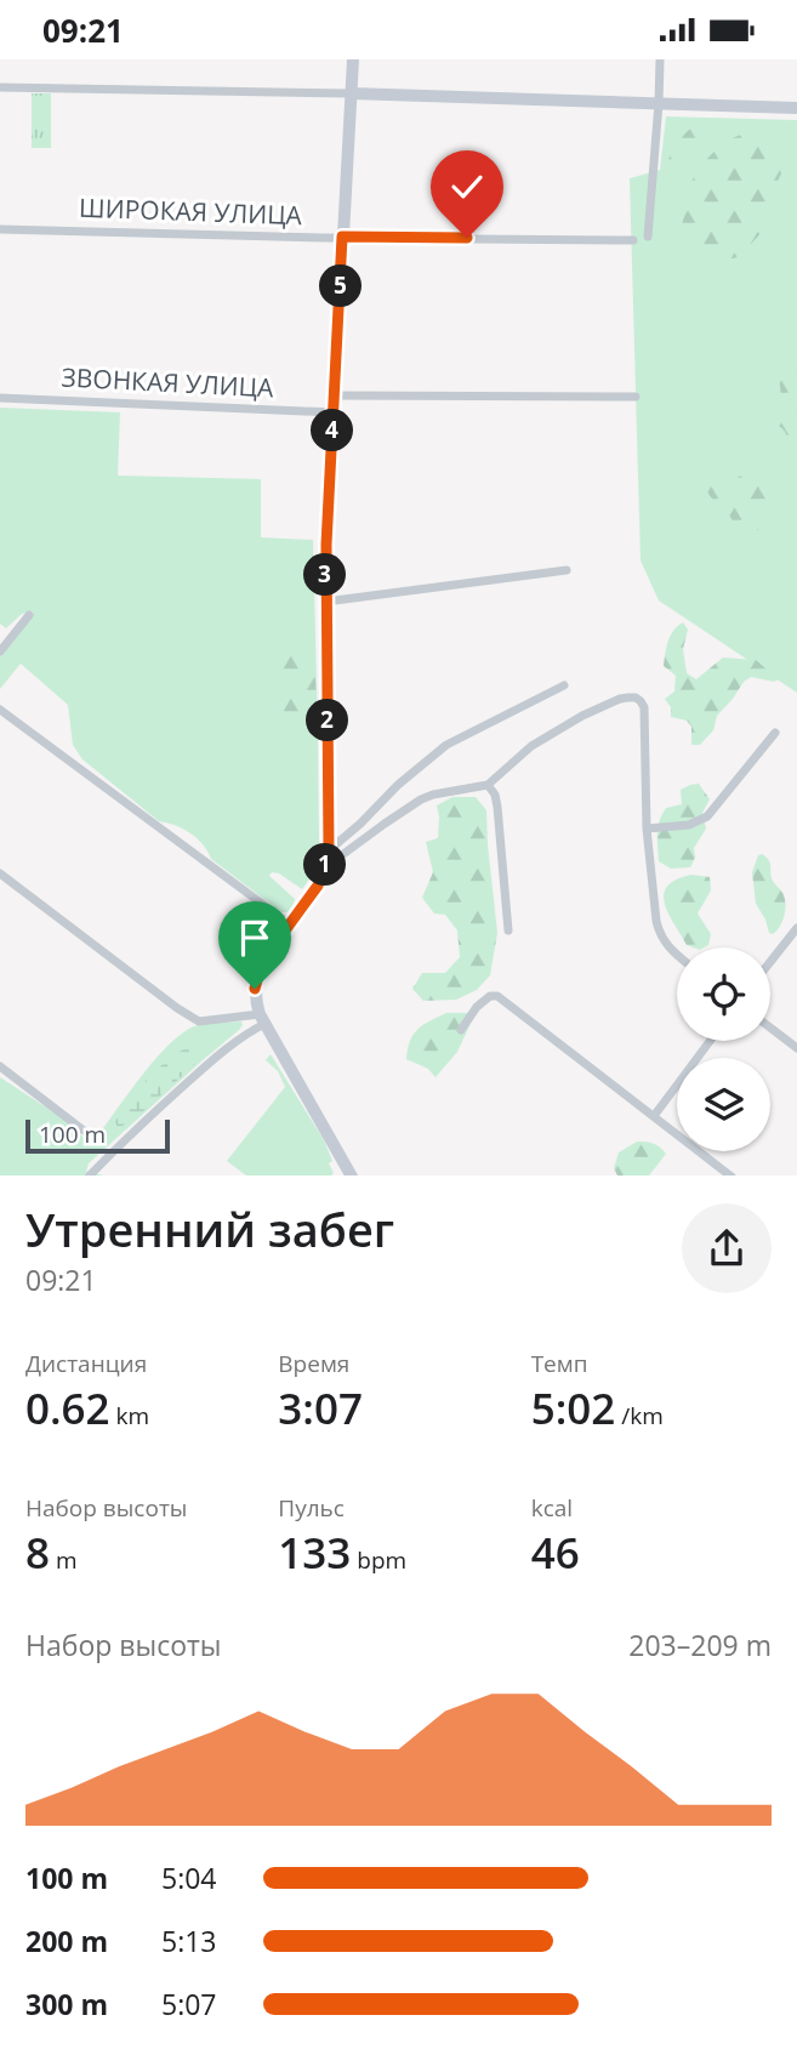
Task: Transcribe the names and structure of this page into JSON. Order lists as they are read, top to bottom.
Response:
{
  "streets": {
    "street": ["ШИРОКАЯ УЛИЦА", "ЗВОНКАЯ УЛИЦА"]
  },
  "scale_bar": "100 m",
  "page": {
    "status": "09:21",
    "pins": [
      "5",
      "4",
      "3",
      "2",
      "1"
    ],
    "scale": "100 m",
    "heading": ["Утренний забег", "09:21"],
    "stats": [
      ["Дистанция", "0.62 km"],
      ["Время", "3:07"],
      ["Темп", "5:02 /km"],
      ["Набор высоты", "8 m"],
      ["Пульс", "133 bpm"],
      ["kcal", "46"]
    ],
    "chart": ["Набор высоты", "203–209 m"],
    "list": [
      {
        "name": "100 m",
        "note": "5:04"
      },
      {
        "name": "200 m",
        "note": "5:13"
      },
      {
        "name": "300 m",
        "note": "5:07"
      }
    ]
  }
}
